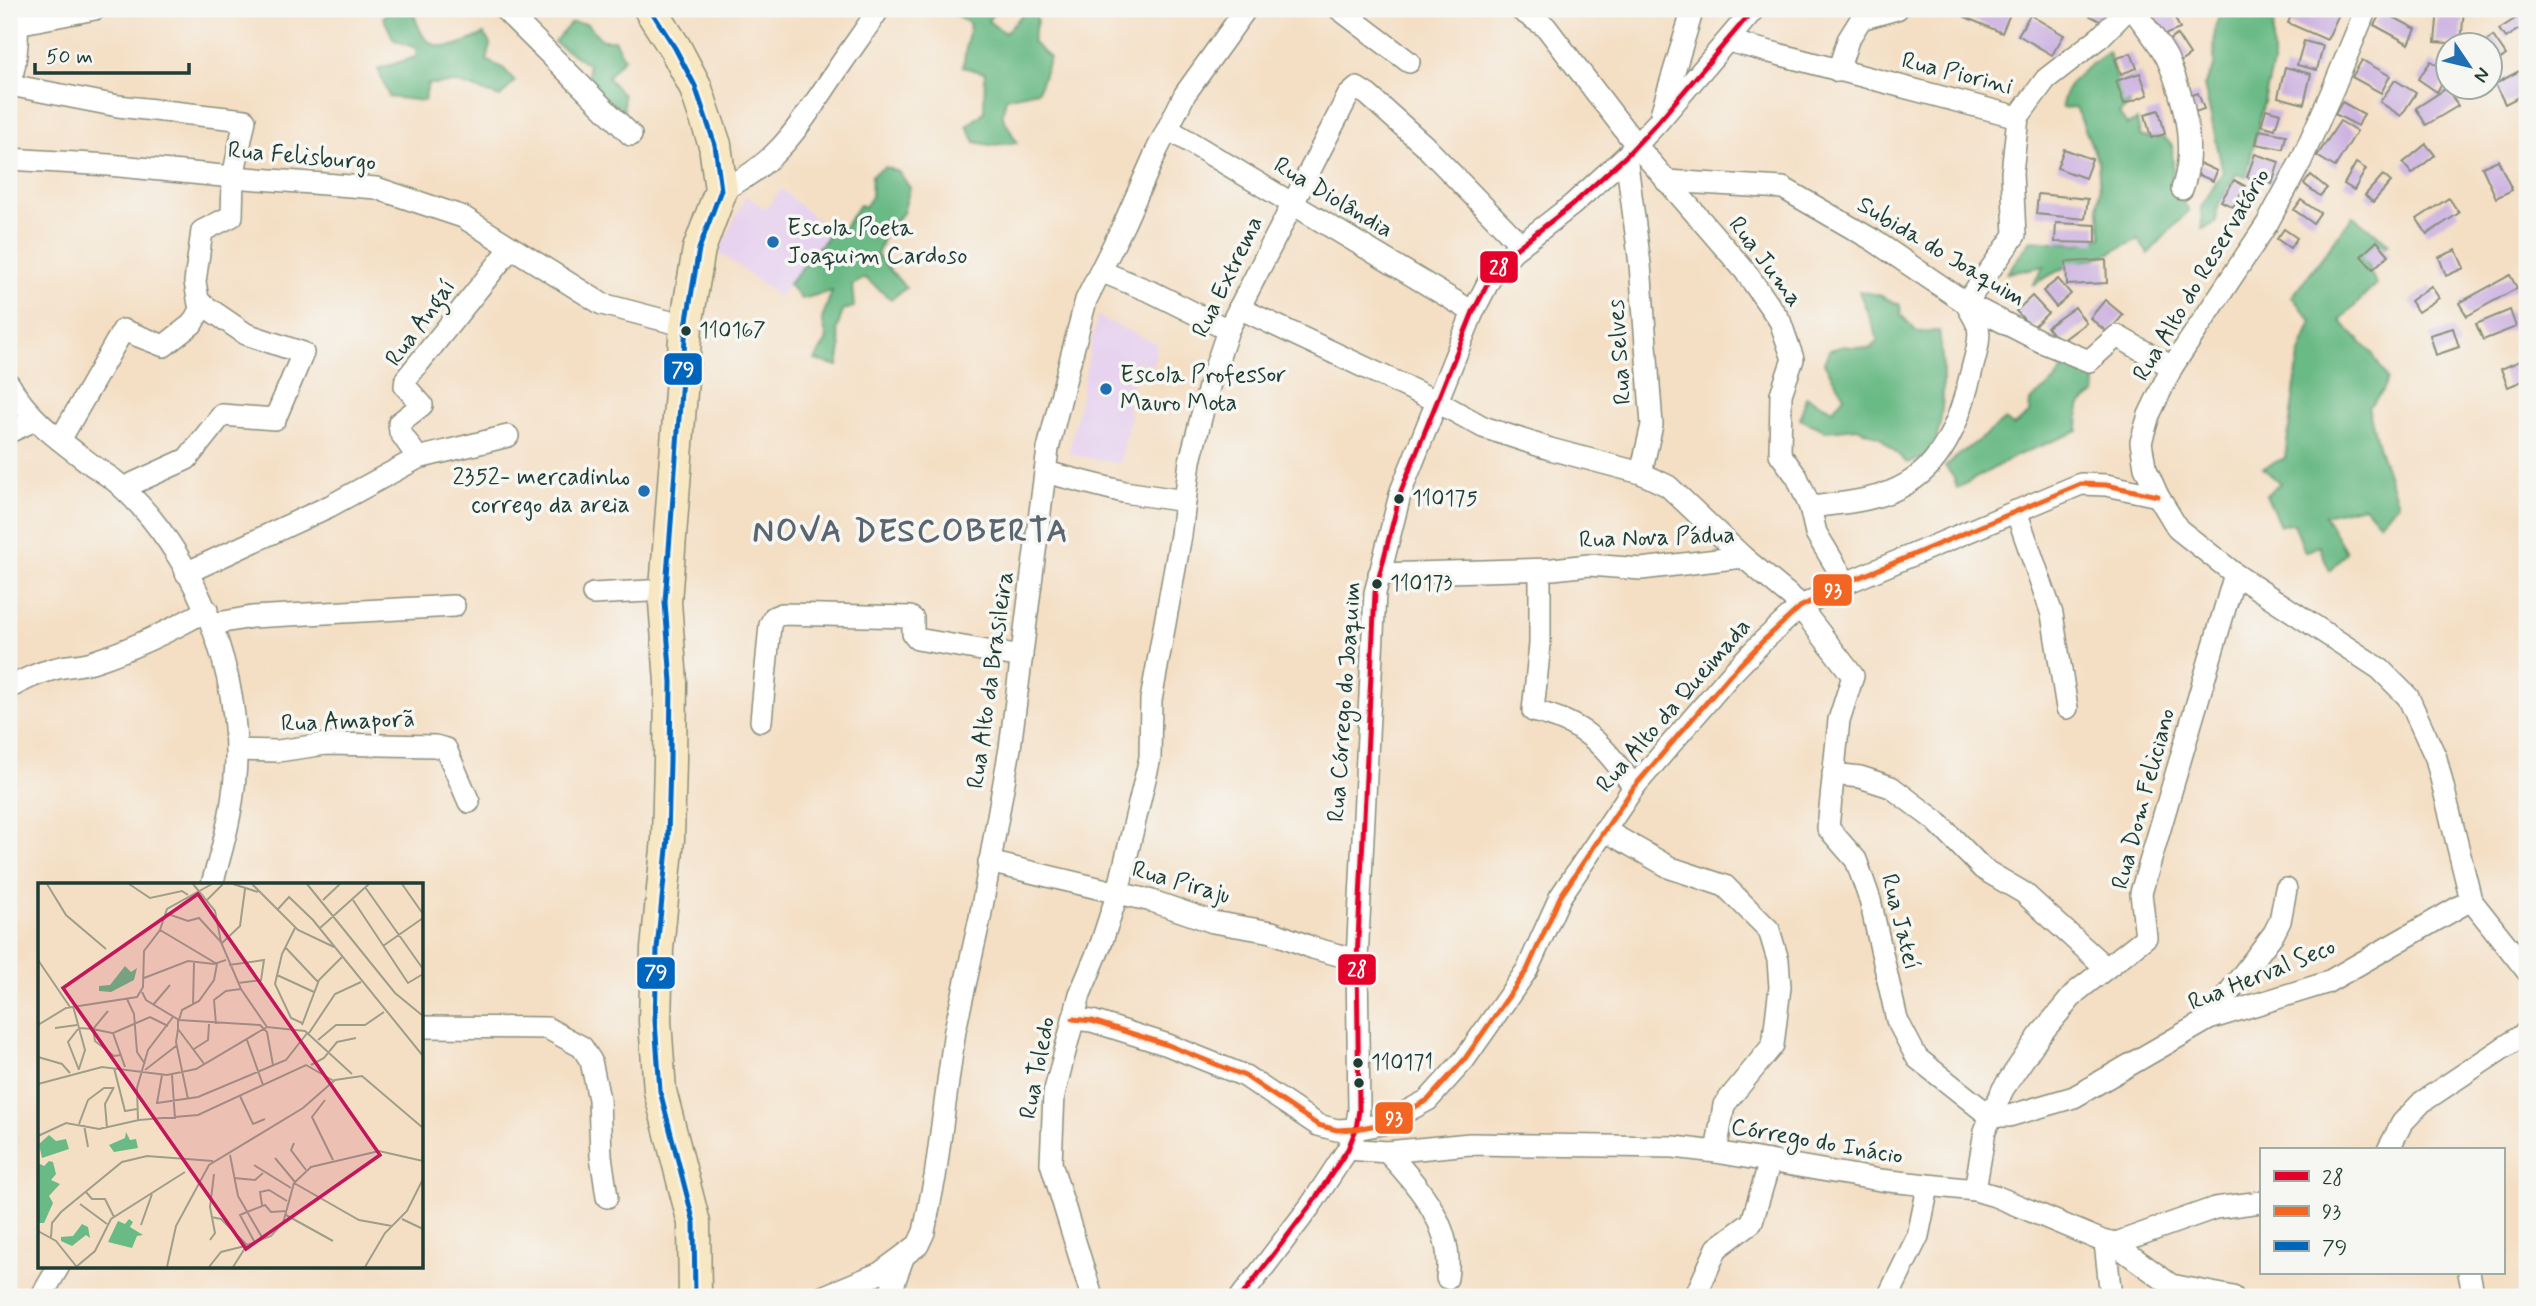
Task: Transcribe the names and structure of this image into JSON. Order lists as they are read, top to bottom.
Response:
{
  "streets": {
    "street": [
      "Rua Piorini",
      "Rua Felisburgo",
      "Rua Diolândia",
      "Subida do Joaquim",
      "Rua Juma",
      "Rua Alto do Reservatório",
      "Rua Extrema",
      "Rua Angaí",
      "Rua Selves",
      "Rua Nova Pádua",
      "Rua Alto da Brasileira",
      "Rua Córrego do Joaquim",
      "Rua Alto da Queimada",
      "Rua Amaporã",
      "Rua Dom Feliciano",
      "Rua Piraju",
      "Rua Jateí",
      "Rua Herval Seco",
      "Rua Toledo",
      "Córrego do Inácio"
    ]
  },
  "crossings": [
    ["Rua Piorini", "Subida do Joaquim"],
    ["Rua Piorini", "Rua Córrego do Joaquim"],
    ["Rua Felisburgo", "Rua Angaí"],
    ["Rua Diolândia", "Rua Extrema"],
    ["Rua Diolândia", "Rua Alto da Brasileira"],
    ["Rua Diolândia", "Rua Córrego do Joaquim"],
    ["Subida do Joaquim", "Rua Juma"],
    ["Subida do Joaquim", "Rua Alto do Reservatório"],
    ["Rua Juma", "Rua Selves"],
    ["Rua Juma", "Rua Córrego do Joaquim"],
    ["Rua Juma", "Rua Alto da Queimada"],
    ["Rua Alto do Reservatório", "Rua Alto da Queimada"],
    ["Rua Alto do Reservatório", "Rua Dom Feliciano"],
    ["Rua Alto do Reservatório", "Rua Herval Seco"],
    ["Rua Extrema", "Rua Córrego do Joaquim"],
    ["Rua Extrema", "Rua Piraju"],
    ["Rua Extrema", "Rua Toledo"],
    ["Rua Selves", "Rua Córrego do Joaquim"],
    ["Rua Nova Pádua", "Rua Córrego do Joaquim"],
    ["Rua Nova Pádua", "Rua Alto da Queimada"],
    ["Rua Nova Pádua", "Rua Jateí"],
    ["Rua Alto da Brasileira", "Rua Piraju"],
    ["Rua Córrego do Joaquim", "Rua Alto da Queimada"],
    ["Rua Córrego do Joaquim", "Rua Piraju"],
    ["Rua Córrego do Joaquim", "Córrego do Inácio"],
    ["Rua Alto da Queimada", "Rua Jateí"],
    ["Rua Dom Feliciano", "Rua Jateí"],
    ["Rua Dom Feliciano", "Rua Herval Seco"],
    ["Rua Dom Feliciano", "Córrego do Inácio"],
    ["Rua Piraju", "Rua Toledo"],
    ["Rua Jateí", "Rua Herval Seco"]
  ],
  "districts": ["NOVA DESCOBERTA"],
  "places": [
    "Escola Poeta Joaquim Cardoso",
    "110167",
    "Escola Professor Mauro Mota",
    "2352- mercadinho corrego da areia",
    "110175",
    "110173",
    "110171"
  ],
  "lines": ["transit line 28", "transit line 79", "transit line 93"],
  "legend": ["28", "93", "79"],
  "scale_bar": "50 m",
  "north": "bottom right"
}
